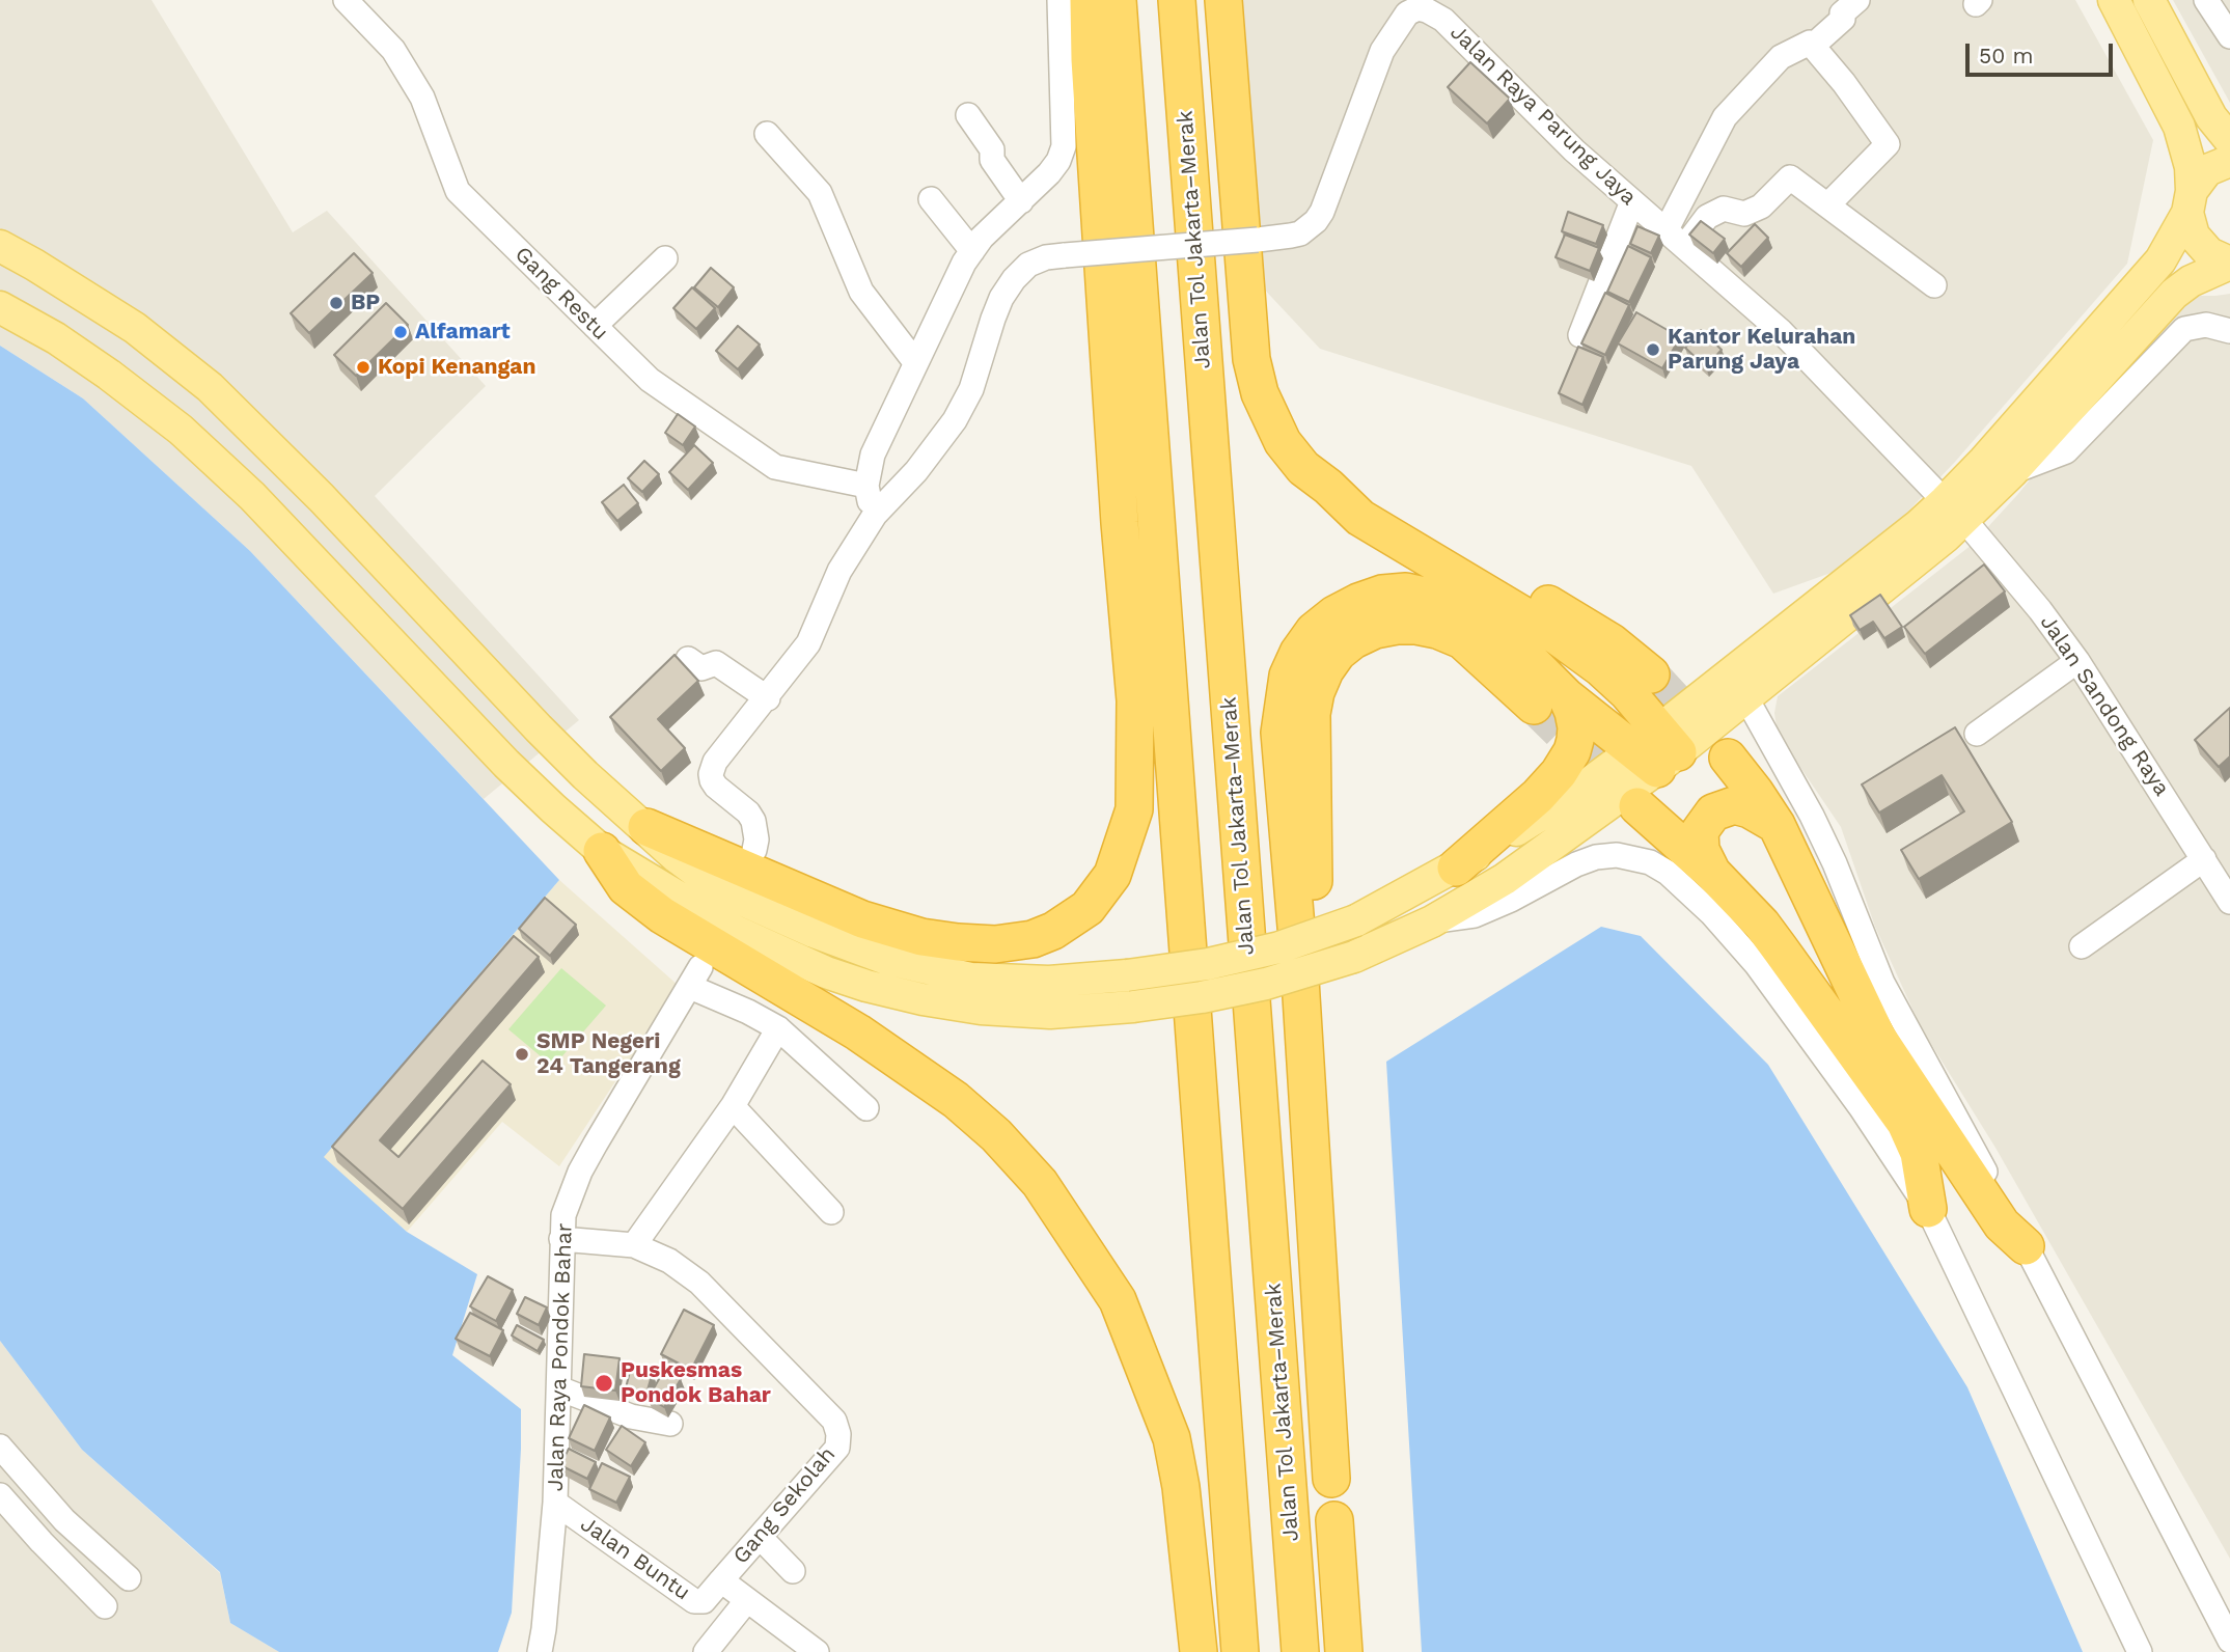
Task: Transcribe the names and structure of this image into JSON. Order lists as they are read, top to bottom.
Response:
{
  "streets": {
    "highway": ["Jalan Tol Jakarta–Merak"],
    "street": [
      "Jalan Raya Parung Jaya",
      "Gang Restu",
      "Jalan Sandong Raya",
      "Jalan Raya Pondok Bahar",
      "Gang Sekolah",
      "Jalan Buntu"
    ]
  },
  "crossings": [
    ["Jalan Raya Parung Jaya", "Jalan Sandong Raya"],
    ["Jalan Raya Pondok Bahar", "Gang Sekolah"],
    ["Jalan Raya Pondok Bahar", "Jalan Buntu"],
    ["Gang Sekolah", "Jalan Buntu"]
  ],
  "places": [
    "BP",
    "Alfamart",
    "Kantor Kelurahan Parung Jaya",
    "Kopi Kenangan",
    "SMP Negeri 24 Tangerang",
    "Puskesmas Pondok Bahar"
  ],
  "scale_bar": "50 m"
}
